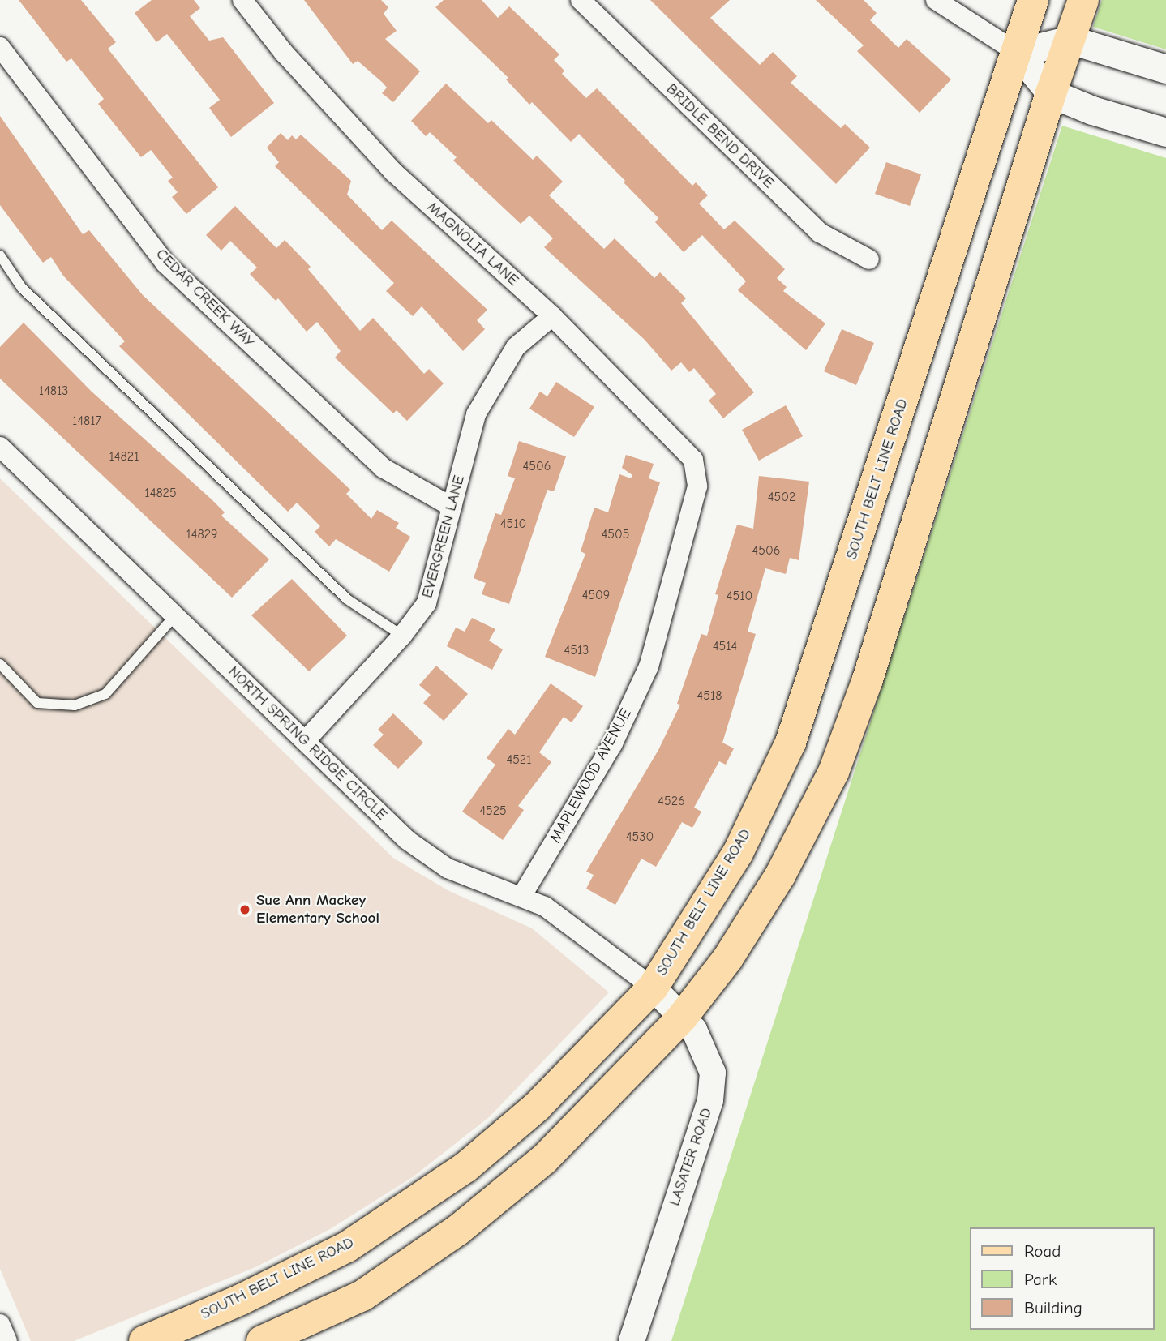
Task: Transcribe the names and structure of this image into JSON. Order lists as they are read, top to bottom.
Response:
{
  "streets": {
    "main road": ["SOUTH BELT LINE ROAD"],
    "street": [
      "BRIDLE BEND DRIVE",
      "MAGNOLIA LANE",
      "CEDAR CREEK WAY",
      "EVERGREEN LANE",
      "NORTH SPRING RIDGE CIRCLE",
      "MAPLEWOOD AVENUE",
      "LASATER ROAD"
    ]
  },
  "crossings": [
    ["MAGNOLIA LANE", "EVERGREEN LANE"],
    ["MAGNOLIA LANE", "MAPLEWOOD AVENUE"],
    ["CEDAR CREEK WAY", "EVERGREEN LANE"],
    ["SOUTH BELT LINE ROAD", "NORTH SPRING RIDGE CIRCLE"],
    ["SOUTH BELT LINE ROAD", "LASATER ROAD"],
    ["EVERGREEN LANE", "NORTH SPRING RIDGE CIRCLE"],
    ["NORTH SPRING RIDGE CIRCLE", "MAPLEWOOD AVENUE"],
    ["NORTH SPRING RIDGE CIRCLE", "LASATER ROAD"]
  ],
  "places": ["Sue Ann Mackey Elementary School"],
  "house_numbers": [
    "14813",
    "14817",
    "14821",
    "4506",
    "14825",
    "4502",
    "4510",
    "14829",
    "4505",
    "4506",
    "4509",
    "4510",
    "4514",
    "4513",
    "4518",
    "4521",
    "4526",
    "4525",
    "4530"
  ],
  "legend": ["Road", "Park", "Building"]
}
